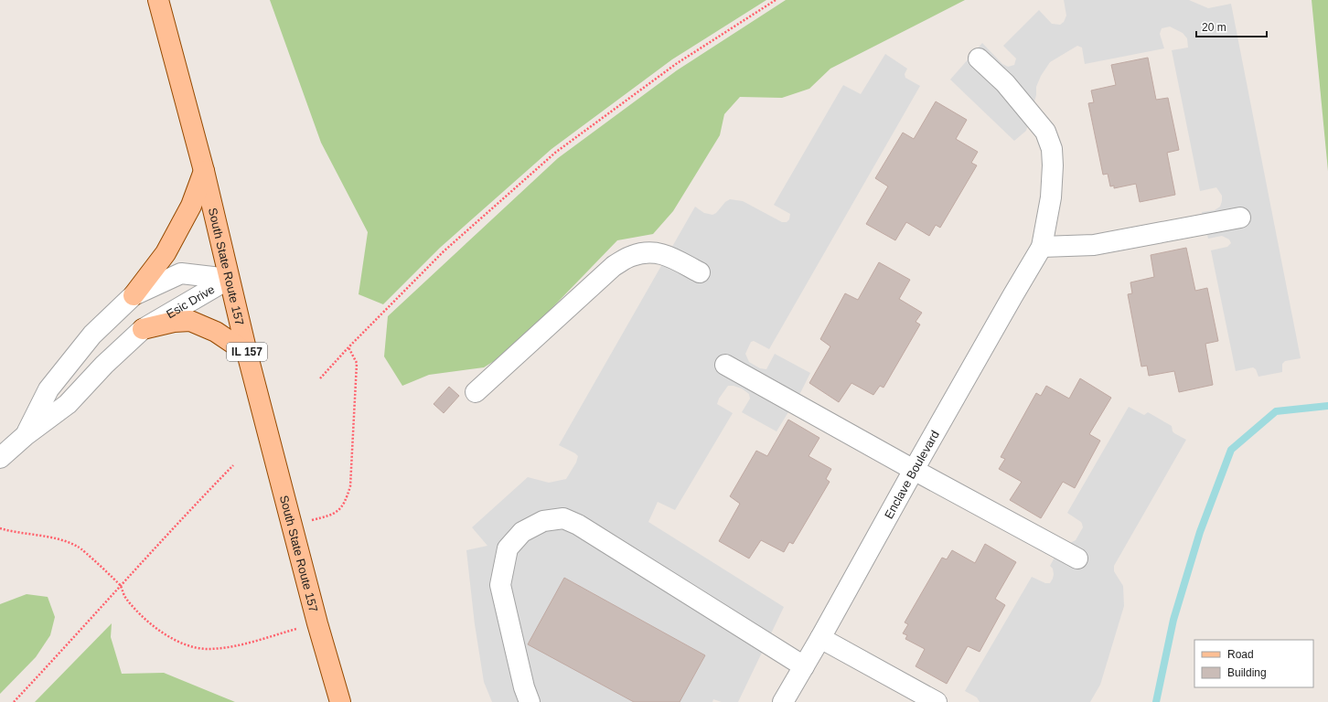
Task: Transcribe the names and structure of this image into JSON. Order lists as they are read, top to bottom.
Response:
{
  "streets": {
    "main road": ["South State Route 157", "IL 157"],
    "street": ["Esic Drive", "Enclave Boulevard"]
  },
  "crossings": [
    ["South State Route 157", "Esic Drive"]
  ],
  "legend": ["Road", "Building"],
  "scale_bar": "20 m"
}
